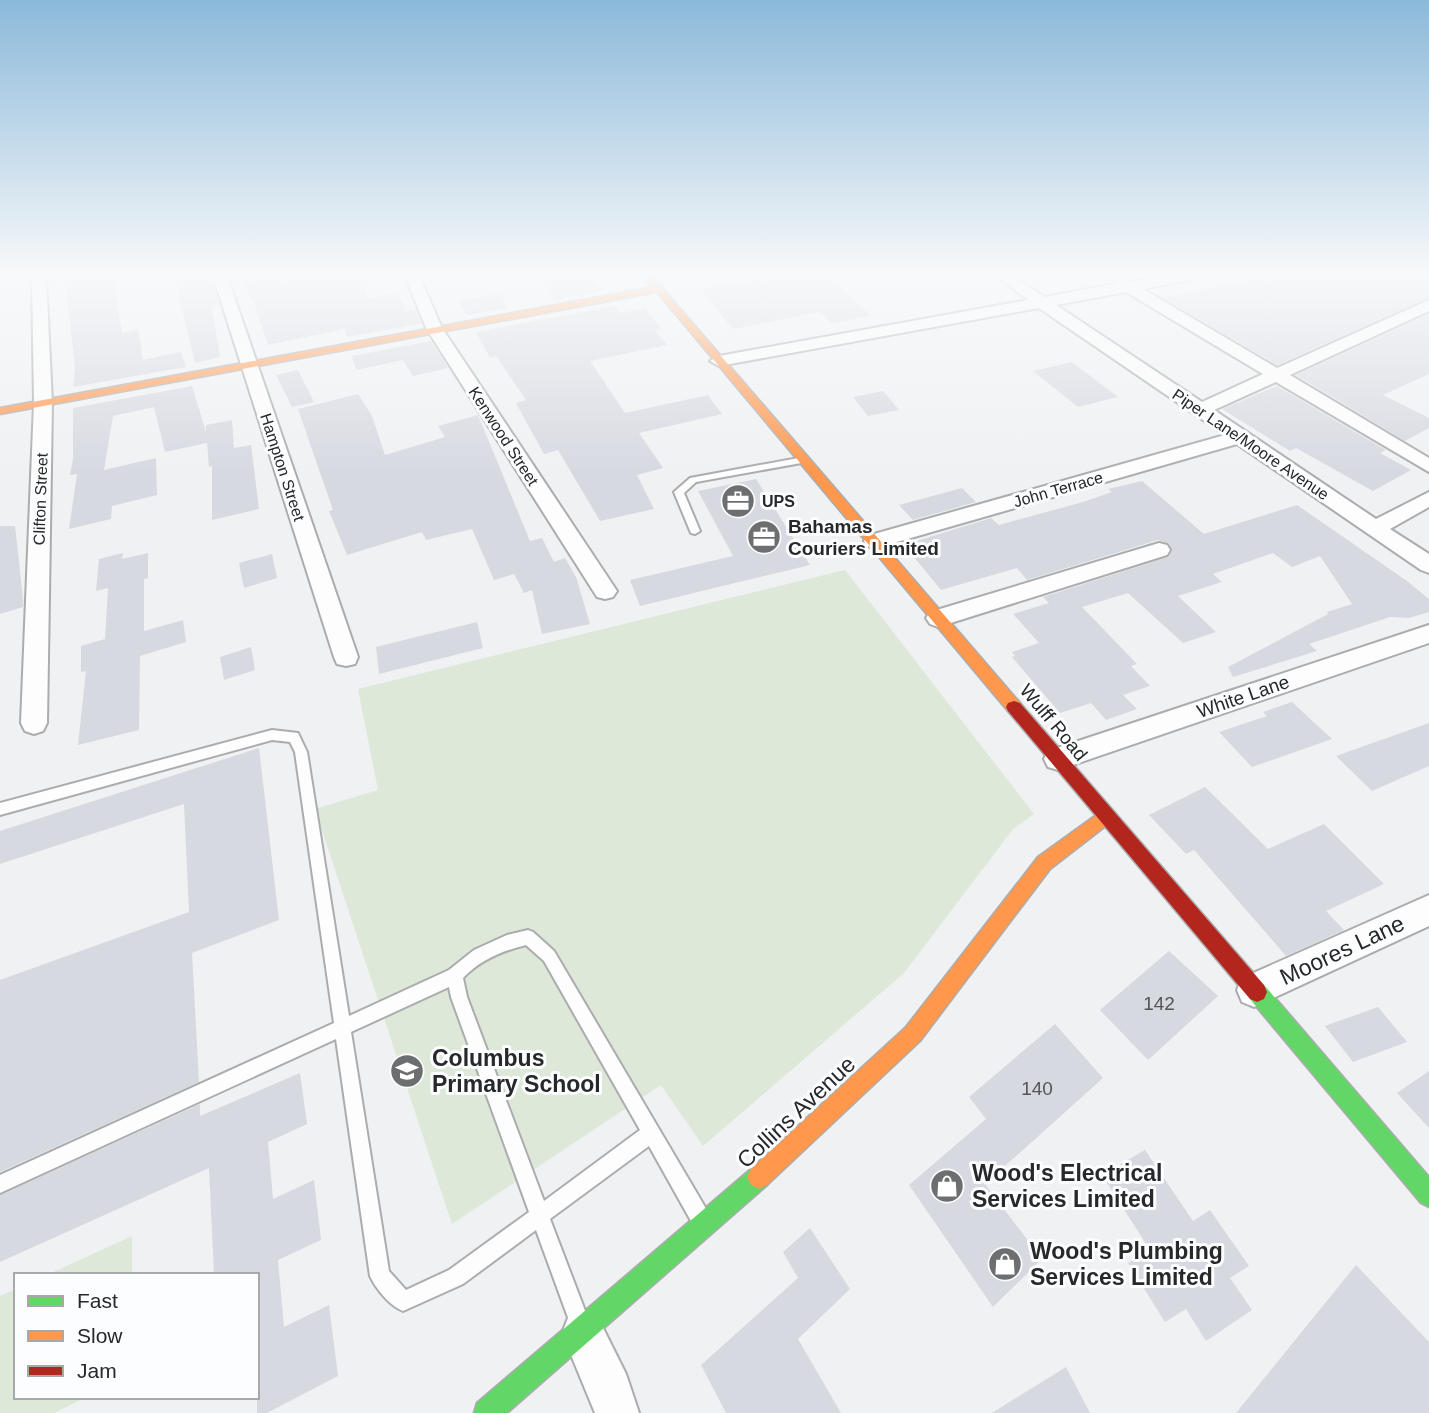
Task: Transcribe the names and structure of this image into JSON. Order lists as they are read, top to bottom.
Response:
{
  "streets": {
    "street": [
      "Kenwood Street",
      "Piper Lane/Moore Avenue",
      "Hampton Street",
      "John Terrace",
      "Clifton Street",
      "White Lane",
      "Wulff Road",
      "Moores Lane",
      "Collins Avenue"
    ]
  },
  "crossings": [
    ["Piper Lane/Moore Avenue", "John Terrace"],
    ["John Terrace", "Wulff Road"],
    ["White Lane", "Wulff Road"],
    ["Wulff Road", "Moores Lane"],
    ["Wulff Road", "Collins Avenue"]
  ],
  "places": {
    "office": ["UPS", "Bahamas Couriers Limited"],
    "school or university": ["Columbus Primary School"],
    "shop": ["Wood's Electrical Services Limited", "Wood's Plumbing Services Limited"]
  },
  "house_numbers": ["142", "140"],
  "legend": ["Fast", "Slow", "Jam"]
}
